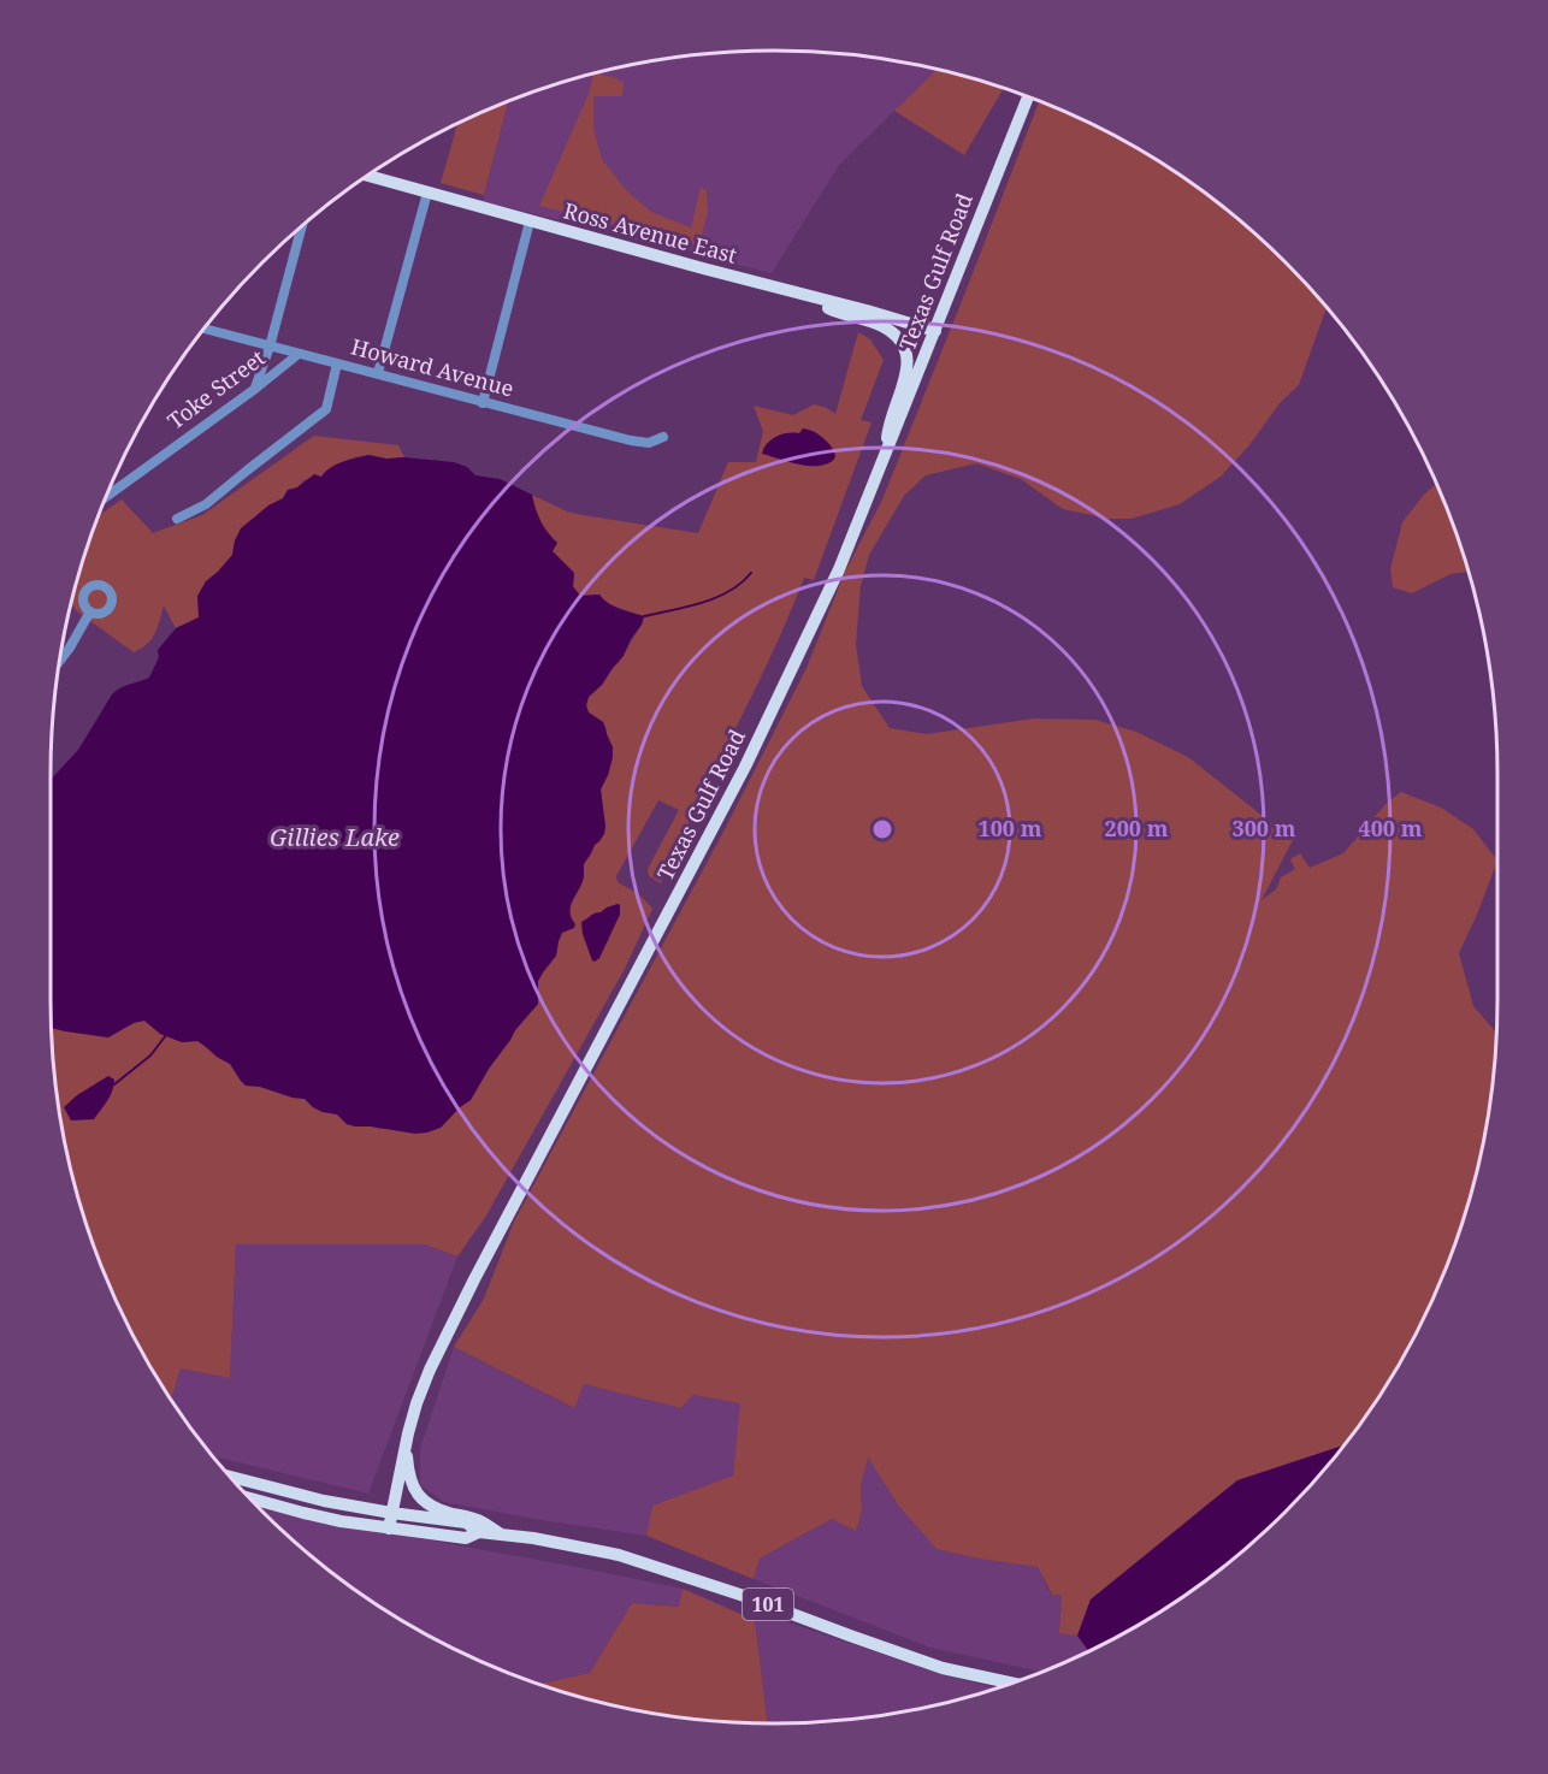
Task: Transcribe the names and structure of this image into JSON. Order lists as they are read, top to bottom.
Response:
{
  "streets": {
    "main road": ["Ross Avenue East", "Texas Gulf Road", "101"],
    "street": ["Howard Avenue", "Toke Street"]
  },
  "crossings": [
    ["Ross Avenue East", "Texas Gulf Road"],
    ["Texas Gulf Road", "101"],
    ["Howard Avenue", "Toke Street"]
  ],
  "water": ["Gillies Lake"],
  "rings": [
    "100 m",
    "200 m",
    "300 m",
    "400 m"
  ]
}
